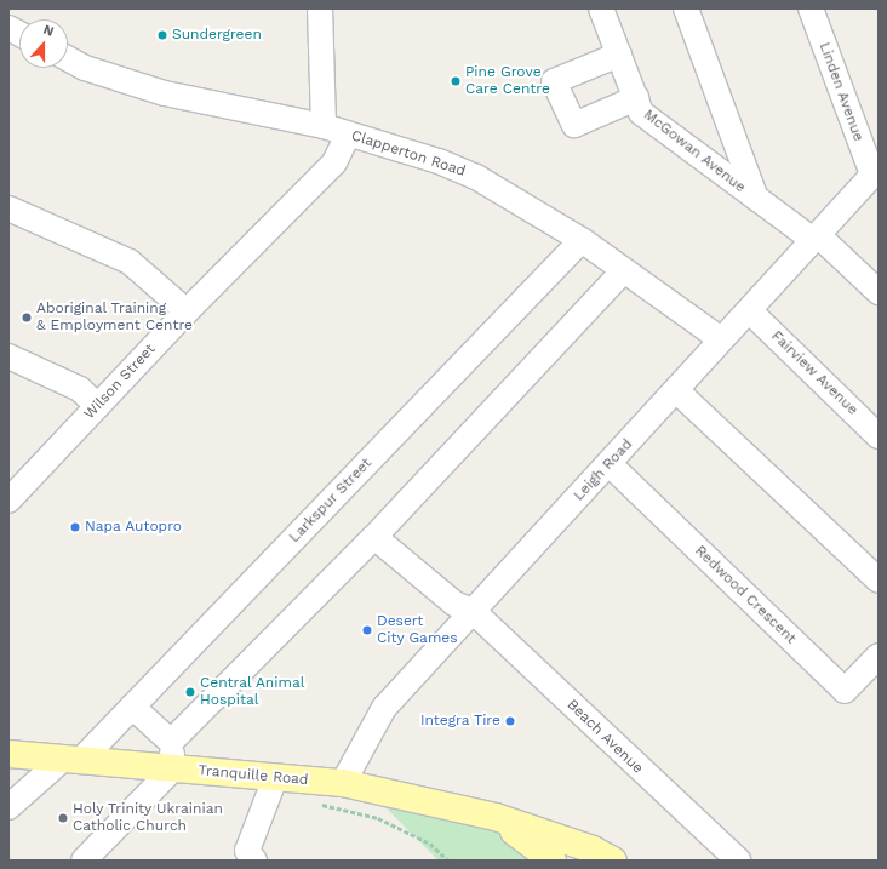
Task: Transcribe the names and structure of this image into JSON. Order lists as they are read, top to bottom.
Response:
{
  "streets": {
    "main road": ["Tranquille Road"],
    "street": [
      "Linden Avenue",
      "McGowan Avenue",
      "Clapperton Road",
      "Fairview Avenue",
      "Wilson Street",
      "Leigh Road",
      "Larkspur Street",
      "Redwood Crescent",
      "Beach Avenue"
    ]
  },
  "crossings": [
    ["Linden Avenue", "Leigh Road"],
    ["McGowan Avenue", "Leigh Road"],
    ["Clapperton Road", "Wilson Street"],
    ["Clapperton Road", "Leigh Road"],
    ["Clapperton Road", "Larkspur Street"],
    ["Fairview Avenue", "Leigh Road"],
    ["Leigh Road", "Redwood Crescent"],
    ["Leigh Road", "Beach Avenue"],
    ["Leigh Road", "Tranquille Road"],
    ["Larkspur Street", "Tranquille Road"]
  ],
  "places": [
    "Sundergreen",
    "Pine Grove Care Centre",
    "Aboriginal Training & Employment Centre",
    "Napa Autopro",
    "Desert City Games",
    "Central Animal Hospital",
    "Integra Tire",
    "Holy Trinity Ukrainian Catholic Church"
  ],
  "north": "top"
}
